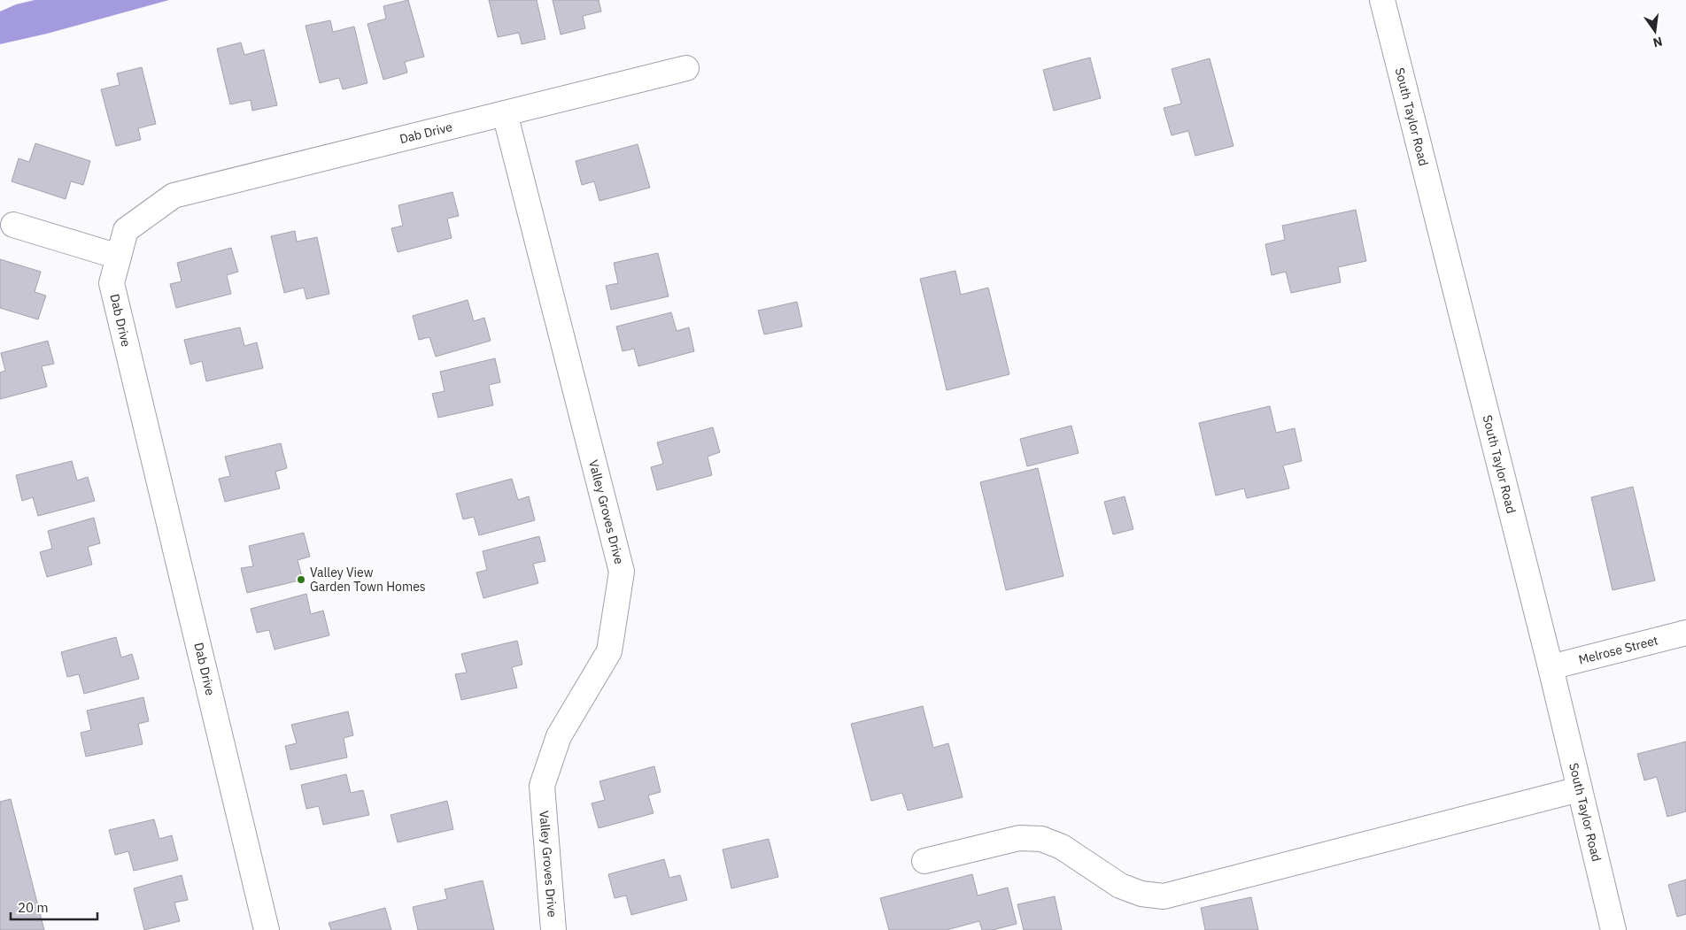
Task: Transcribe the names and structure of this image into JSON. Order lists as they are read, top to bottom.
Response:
{
  "streets": {
    "street": [
      "South Taylor Road",
      "Dab Drive",
      "Valley Groves Drive",
      "Melrose Street"
    ]
  },
  "crossings": [
    ["South Taylor Road", "Melrose Street"],
    ["Dab Drive", "Valley Groves Drive"]
  ],
  "places": ["Valley View Garden Town Homes"],
  "scale_bar": "20 m",
  "north": "bottom"
}
